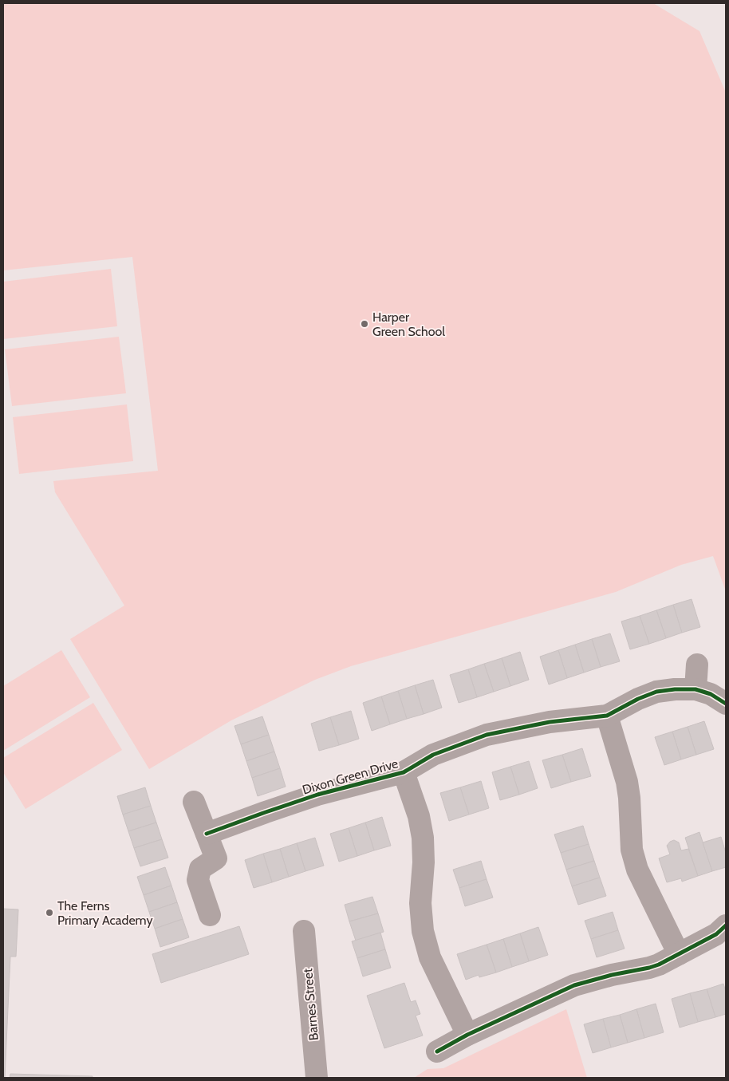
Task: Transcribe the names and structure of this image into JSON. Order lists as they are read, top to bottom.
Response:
{
  "streets": {
    "street": ["Dixon Green Drive", "Barnes Street"]
  },
  "places": ["Harper Green School", "The Ferns Primary Academy"]
}
